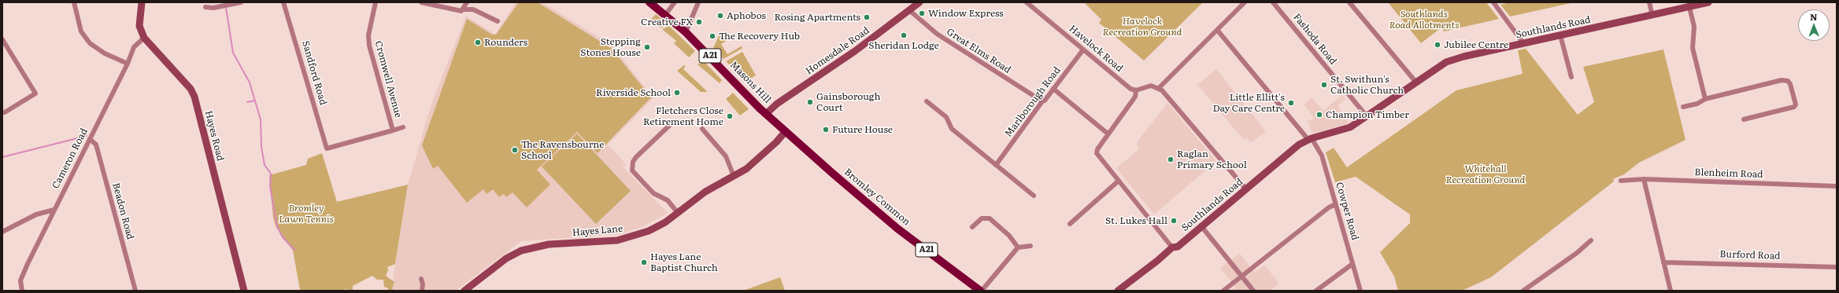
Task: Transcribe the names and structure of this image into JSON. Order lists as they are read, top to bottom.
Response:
{
  "streets": {
    "main road": [
      "Southlands Road",
      "Homesdale Road",
      "A21",
      "Masons Hill",
      "Hayes Road",
      "Bromley Common",
      "Hayes Lane"
    ],
    "street": [
      "Fashoda Road",
      "Havelock Road",
      "Great Elms Road",
      "Sandford Road",
      "Cromwell Avenue",
      "Marlborough Road",
      "Cameron Road",
      "Blenheim Road",
      "Beadon Road",
      "Cowper Road",
      "Burford Road"
    ]
  },
  "crossings": [
    ["Southlands Road", "Fashoda Road"],
    ["Southlands Road", "Cowper Road"],
    ["Havelock Road", "Marlborough Road"],
    ["Homesdale Road", "Great Elms Road"],
    ["Homesdale Road", "Masons Hill"],
    ["Homesdale Road", "Bromley Common"],
    ["Great Elms Road", "Marlborough Road"],
    ["Sandford Road", "Cromwell Avenue"],
    ["Masons Hill", "Bromley Common"],
    ["Hayes Road", "Cameron Road"],
    ["Cameron Road", "Beadon Road"],
    ["Bromley Common", "Hayes Lane"]
  ],
  "parks": [
    "Southlands Road Allotments",
    "Havelock Recreation Ground",
    "Whitehall Recreation Ground",
    "Bromley Lawn Tennis"
  ],
  "places": [
    "Window Express",
    "Aphobos",
    "Rosing Apartments",
    "Creative FX",
    "Sheridan Lodge",
    "The Recovery Hub",
    "Rounders",
    "Jubilee Centre",
    "Stepping Stones House",
    "St. Swithun's Catholic Church",
    "Riverside School",
    "Gainsborough Court",
    "Little Ellitt's Day Care Centre",
    "Champion Timber",
    "Fletchers Close Retirement Home",
    "Future House",
    "The Ravensbourne School",
    "Raglan Primary School",
    "St. Lukes Hall",
    "Hayes Lane Baptist Church"
  ],
  "north": "top"
}
